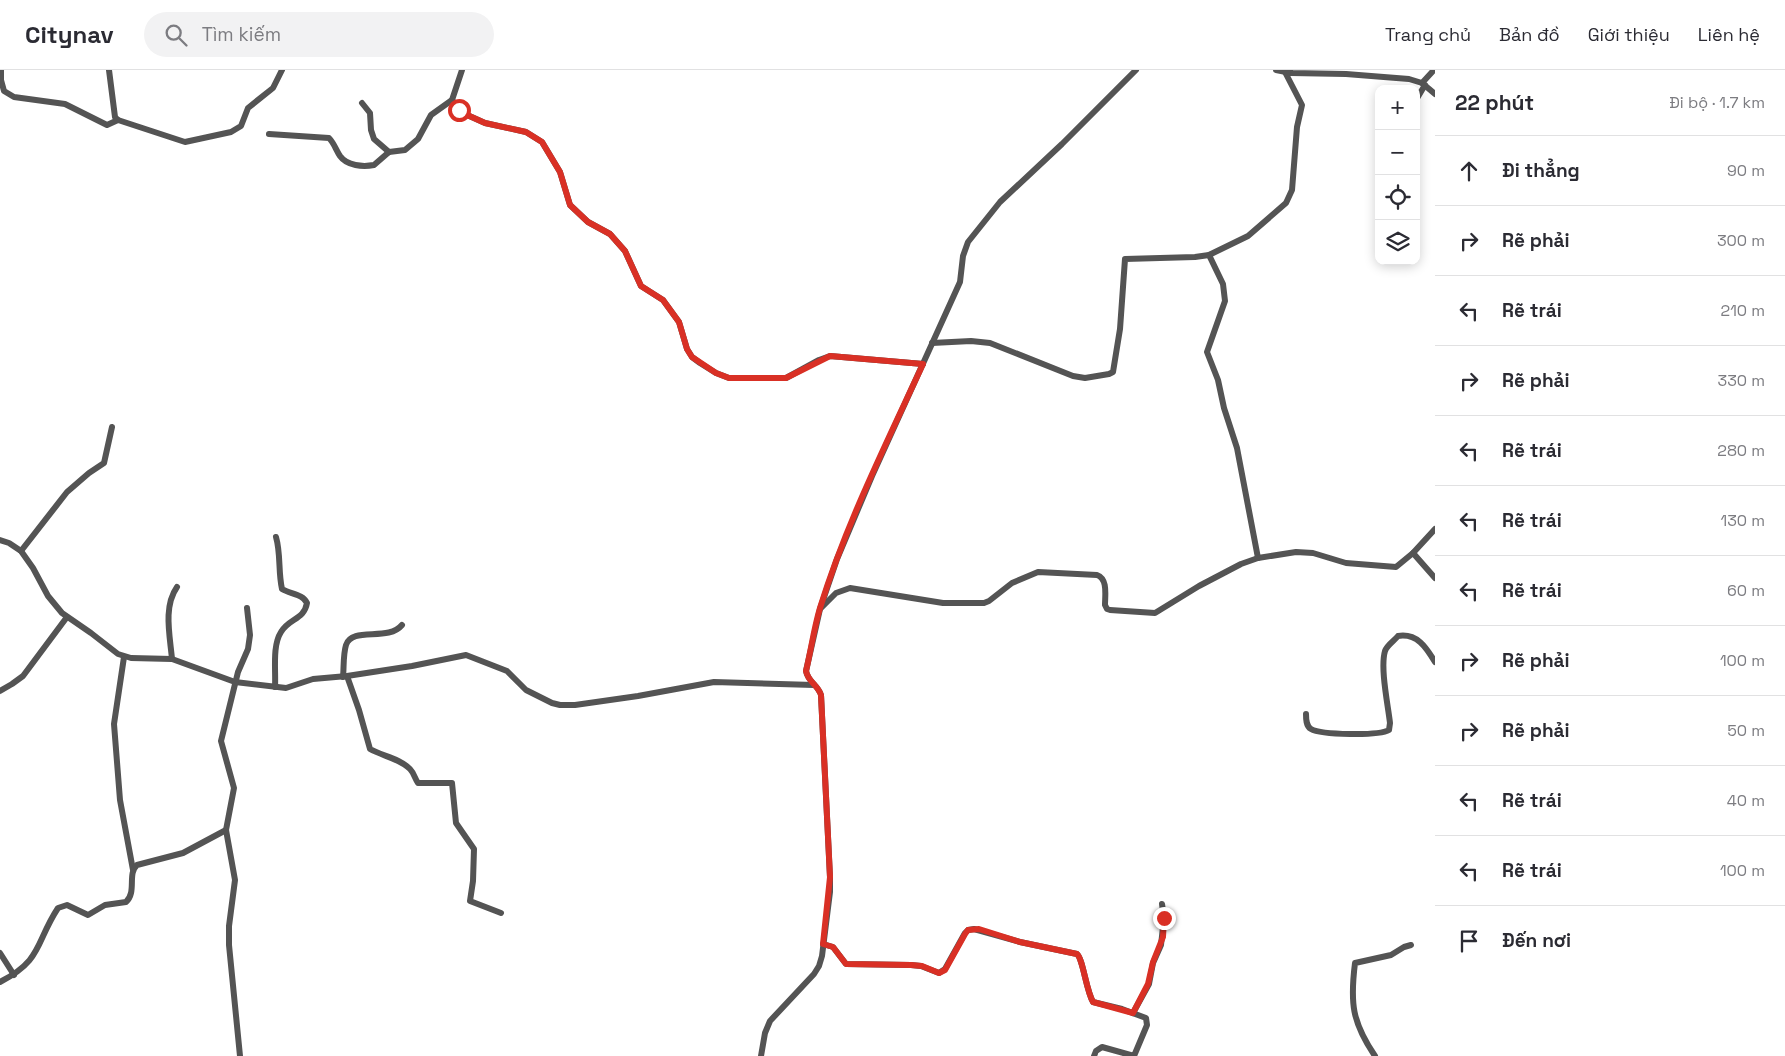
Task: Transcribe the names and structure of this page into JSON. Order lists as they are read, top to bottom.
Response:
{
  "page": {
    "header": "Citynav",
    "search": "Tìm kiếm",
    "nav": [
      "Trang chủ",
      "Bản đồ",
      "Giới thiệu",
      "Liên hệ"
    ],
    "heading": ["22 phút", "Đi bộ · 1.7 km"],
    "map_buttons": ["+", "−"],
    "list": [
      ["Đi thẳng", "90 m"],
      ["Rẽ phải", "300 m"],
      ["Rẽ trái", "210 m"],
      ["Rẽ phải", "330 m"],
      ["Rẽ trái", "280 m"],
      ["Rẽ trái", "130 m"],
      ["Rẽ trái", "60 m"],
      ["Rẽ phải", "100 m"],
      ["Rẽ phải", "50 m"],
      ["Rẽ trái", "40 m"],
      ["Rẽ trái", "100 m"],
      "Đến nơi"
    ]
  }
}
